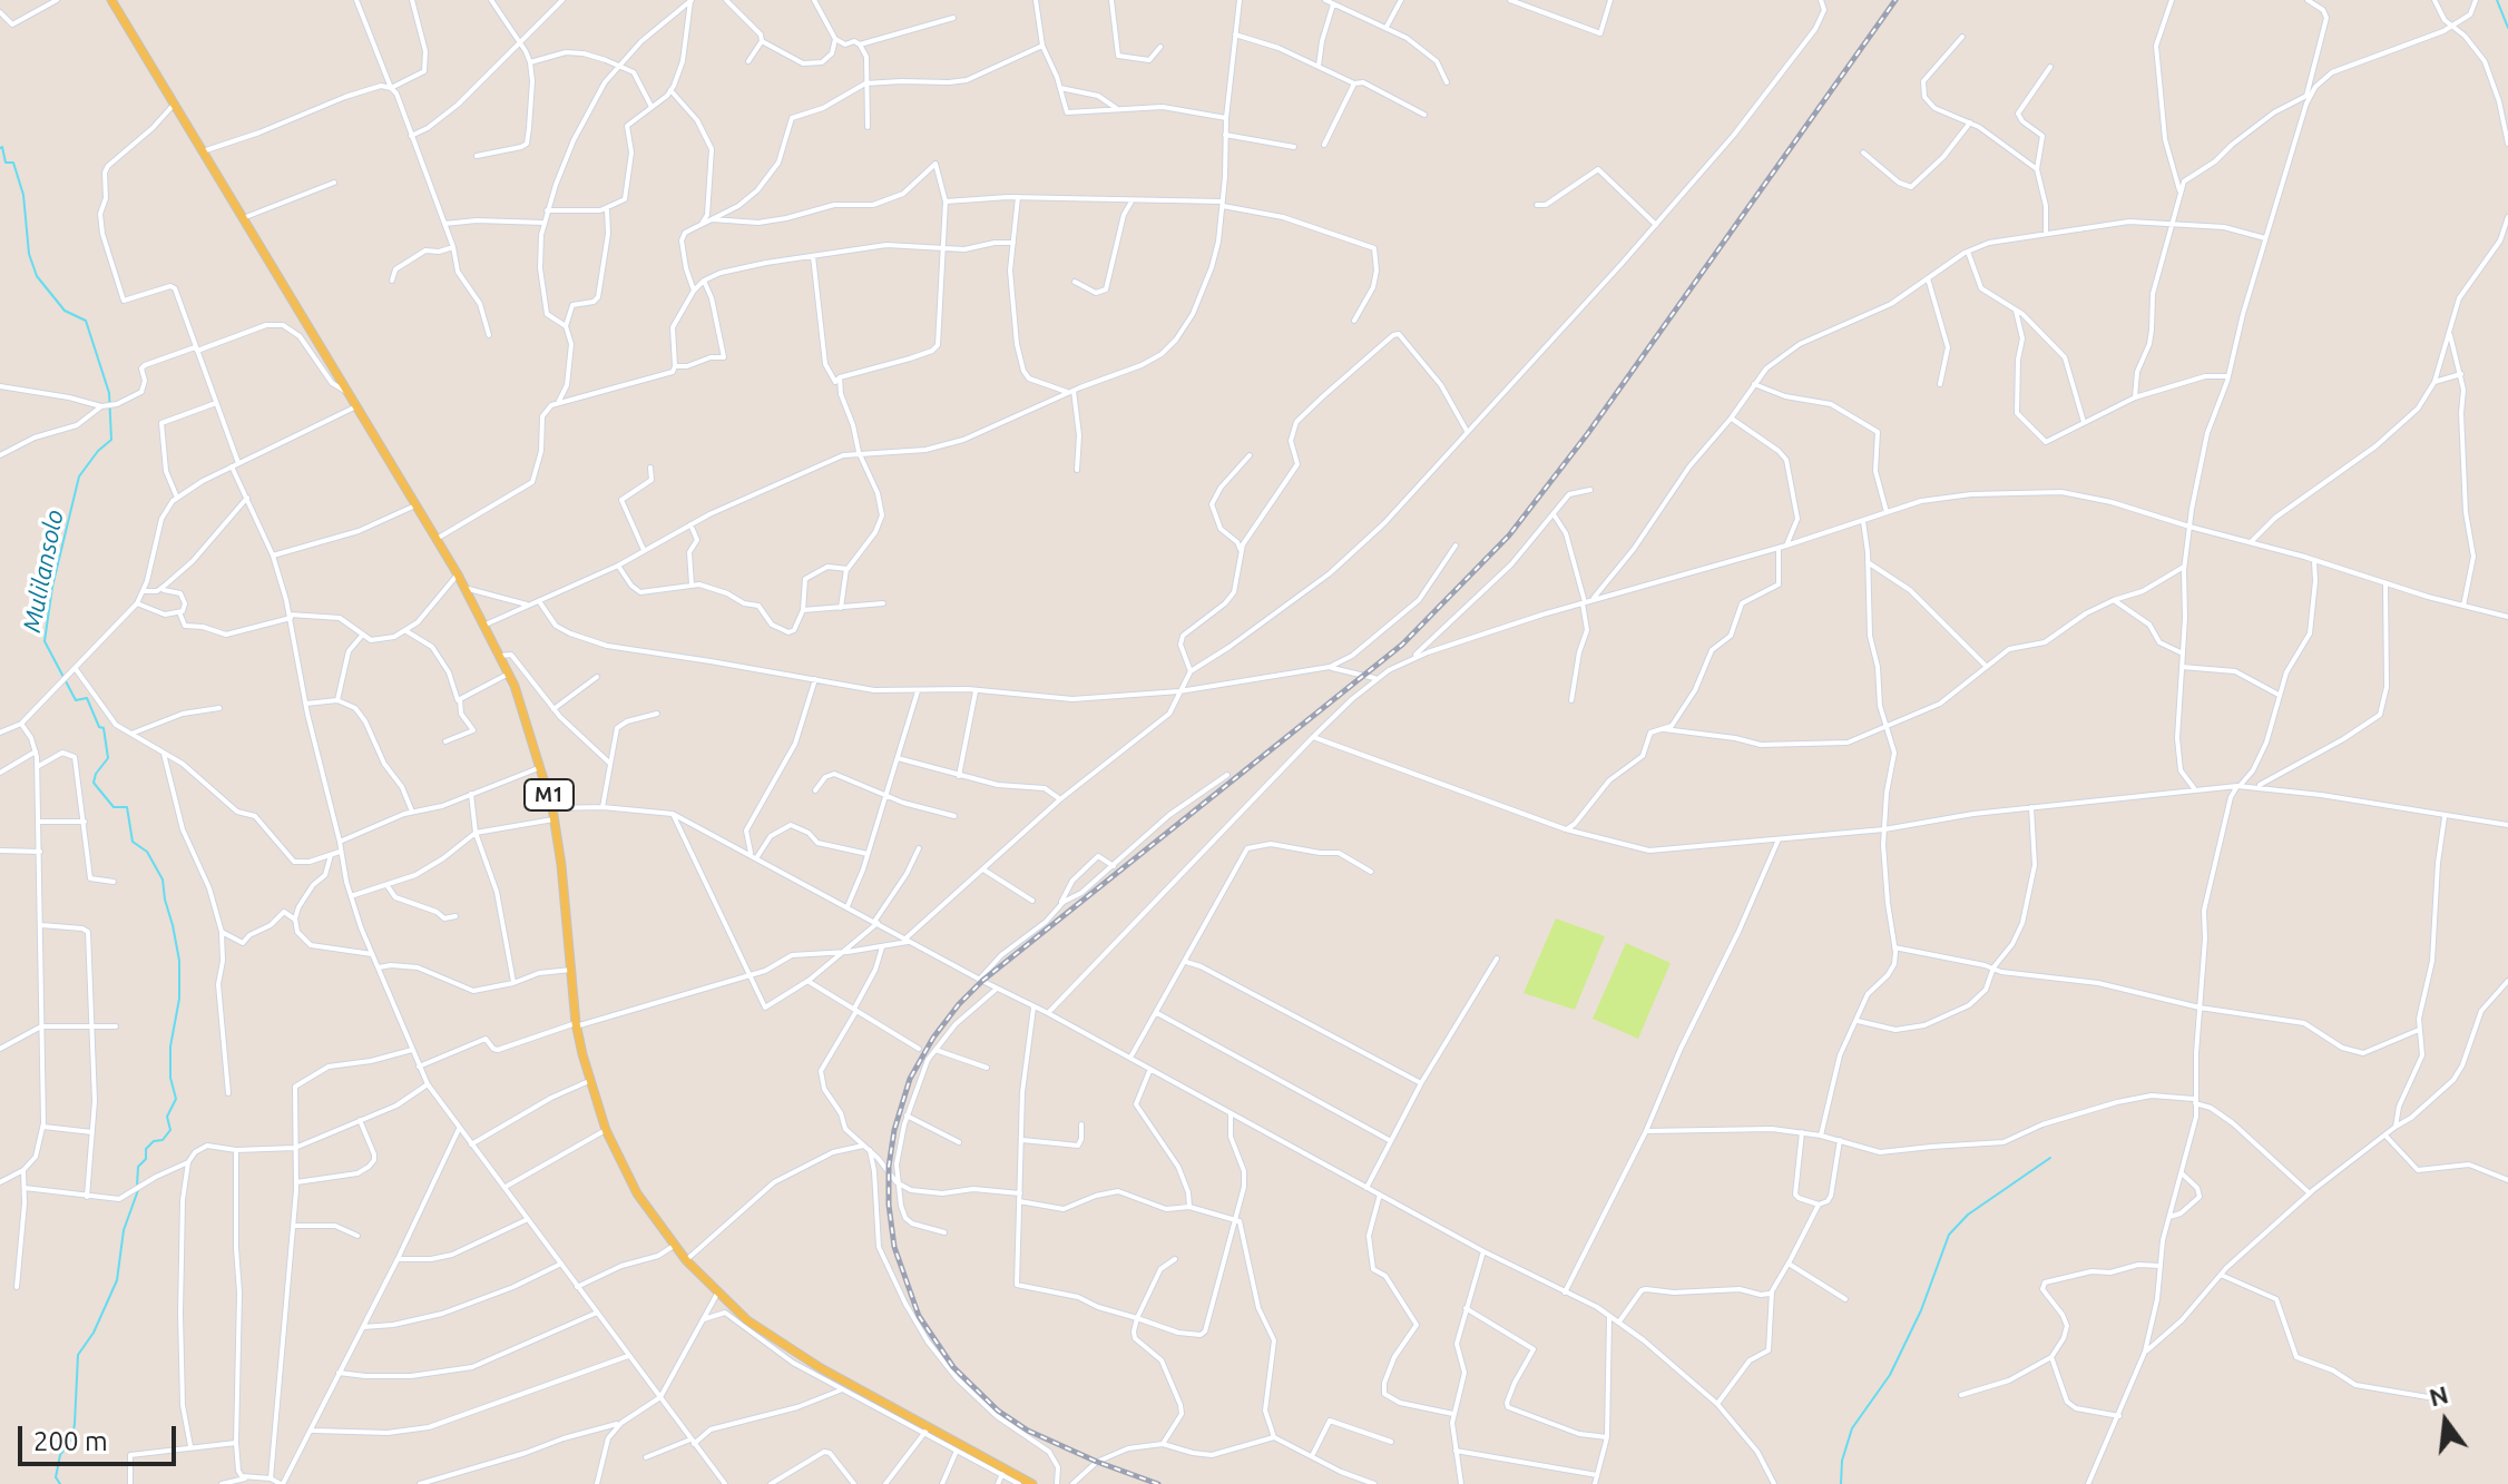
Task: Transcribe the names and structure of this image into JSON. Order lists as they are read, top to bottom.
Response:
{
  "streets": {
    "main road": ["M1"]
  },
  "water": ["Mulilansolo"],
  "scale_bar": "200 m",
  "north": "top"
}
